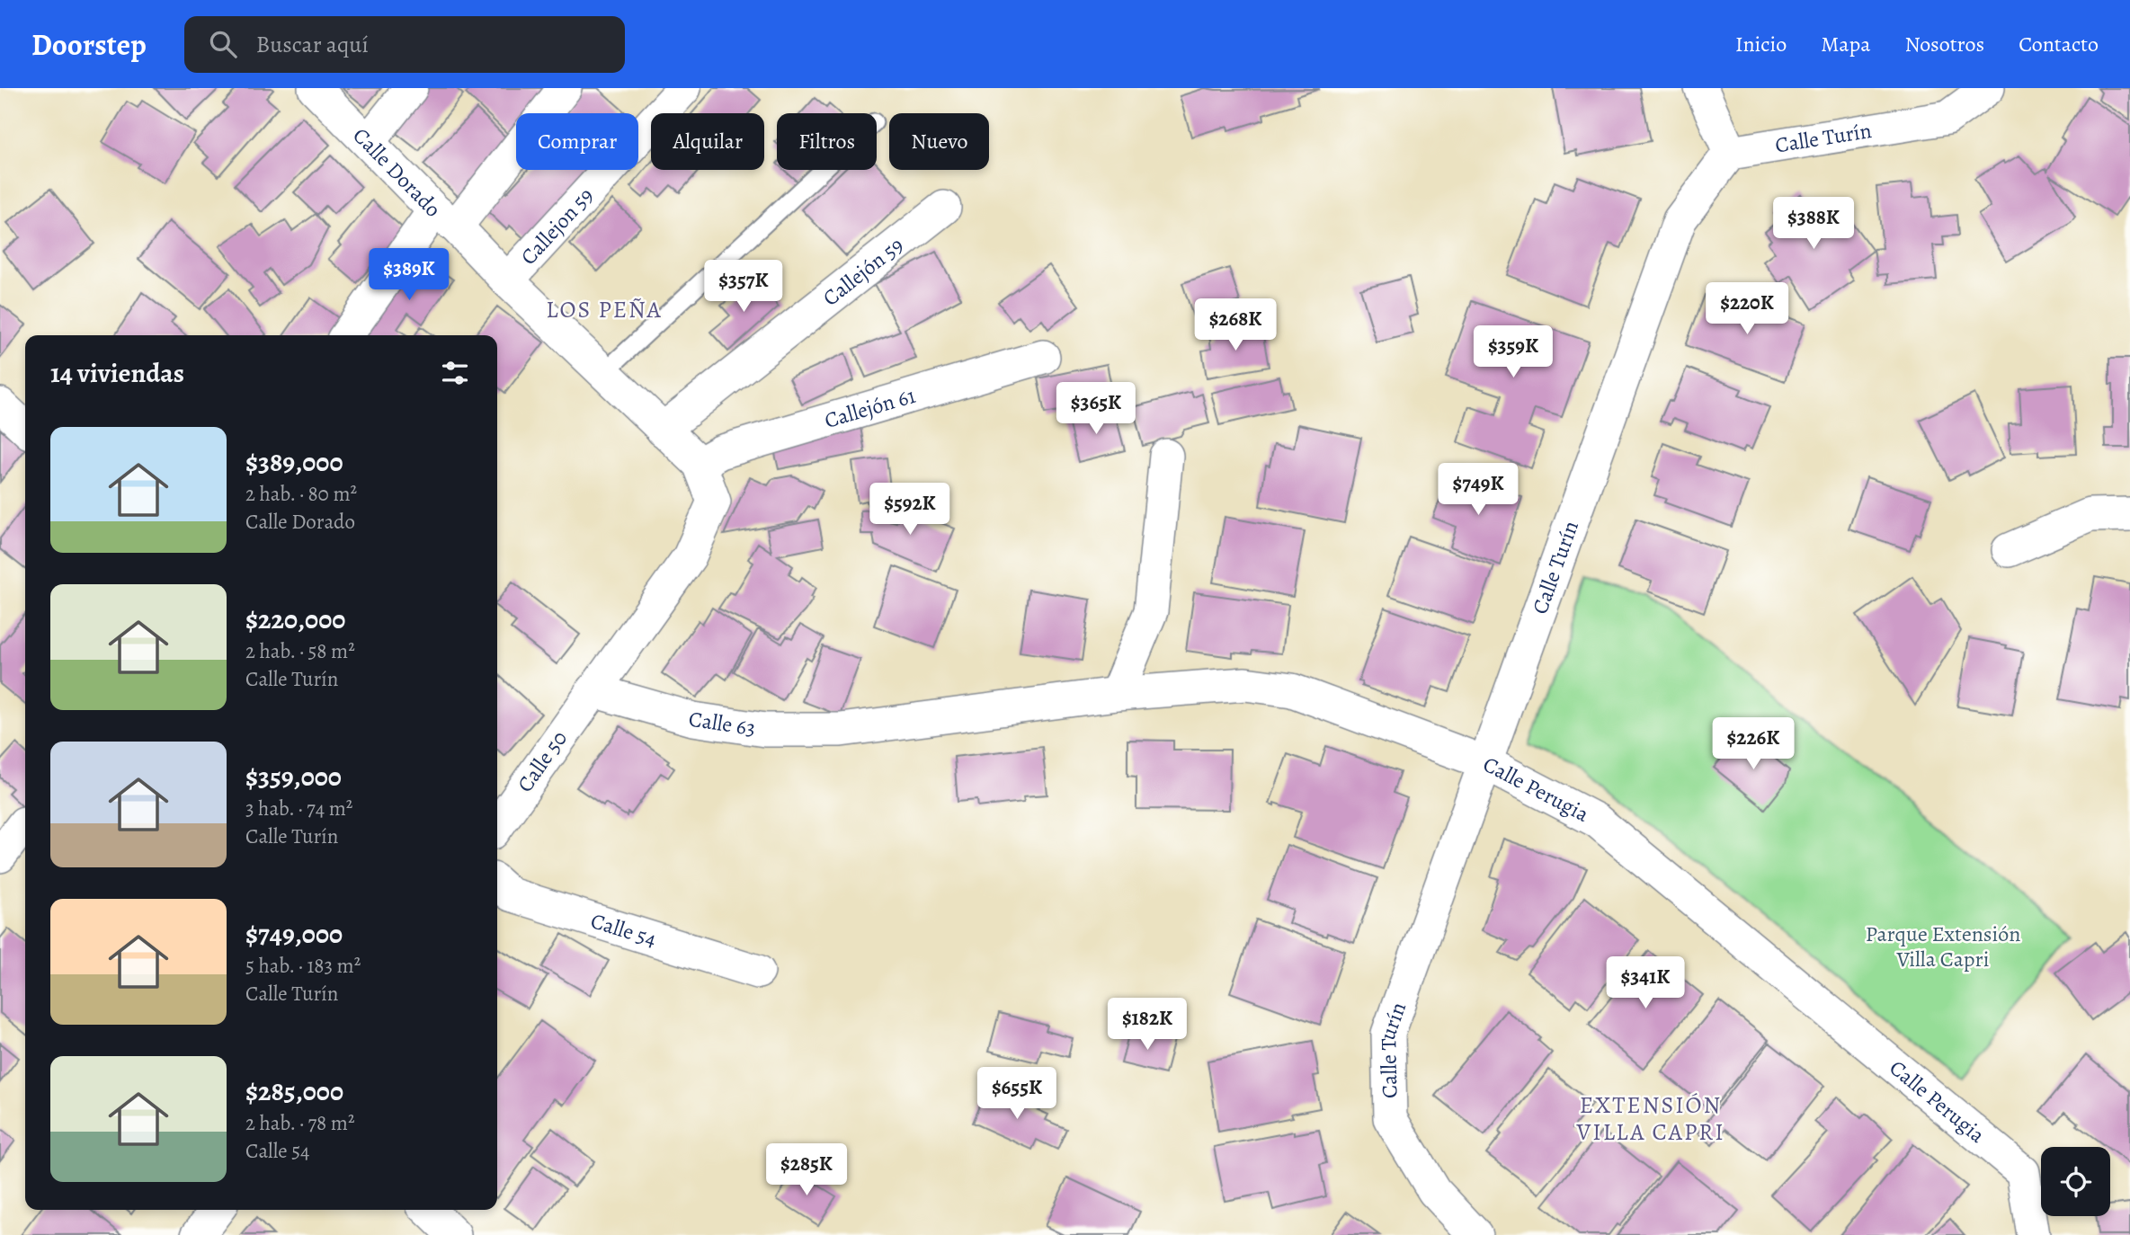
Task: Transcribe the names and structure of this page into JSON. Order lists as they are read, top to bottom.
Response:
{
  "streets": {
    "street": [
      "Calle Turín",
      "Calle Dorado",
      "Callejon 59",
      "Callejón 59",
      "Callejón 61",
      "Calle 63",
      "Calle 50",
      "Calle Perugia",
      "Calle 54"
    ]
  },
  "crossings": [
    ["Calle Turín", "Calle Perugia"],
    ["Calle Dorado", "Callejon 59"],
    ["Calle Dorado", "Callejón 59"],
    ["Calle Dorado", "Callejón 61"],
    ["Calle 63", "Calle 50"],
    ["Calle 63", "Calle Perugia"]
  ],
  "districts": ["LOS PEÑA", "EXTENSIÓN VILLA CAPRI"],
  "parks": ["Parque Extensión Villa Capri"],
  "page": {
    "header": "Doorstep",
    "search": "Buscar aquí",
    "nav": [
      "Inicio",
      "Mapa",
      "Nosotros",
      "Contacto"
    ],
    "chip": [
      "Comprar",
      "Alquilar",
      "Filtros",
      "Nuevo"
    ],
    "price": [
      "$388K",
      "$389K",
      "$357K",
      "$220K",
      "$268K",
      "$359K",
      "$365K",
      "$749K",
      "$592K",
      "$226K",
      "$341K",
      "$182K",
      "$655K",
      "$285K"
    ],
    "heading": "14 viviendas",
    "list": [
      {
        "name": "$389,000",
        "note": "2 hab. · 80 m² · Calle Dorado"
      },
      {
        "name": "$220,000",
        "note": "2 hab. · 58 m² · Calle Turín"
      },
      {
        "name": "$359,000",
        "note": "3 hab. · 74 m² · Calle Turín"
      },
      {
        "name": "$749,000",
        "note": "5 hab. · 183 m² · Calle Turín"
      },
      {
        "name": "$285,000",
        "note": "2 hab. · 78 m² · Calle 54"
      }
    ]
  }
}
